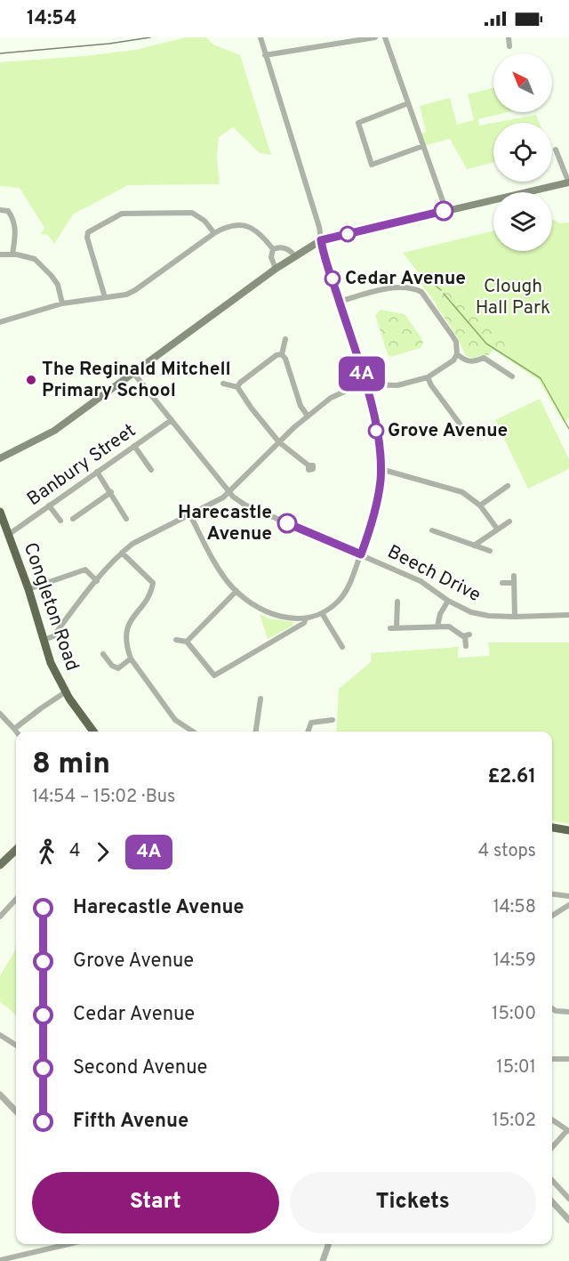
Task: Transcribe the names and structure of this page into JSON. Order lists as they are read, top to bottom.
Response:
{
  "streets": {
    "highway": ["Congleton Road"],
    "street": ["Banbury Street", "Beech Drive"]
  },
  "crossings": [
    ["Banbury Street", "Beech Drive"],
    ["Banbury Street", "Congleton Road"]
  ],
  "parks": ["Clough Hall Park"],
  "places": [
    "Cedar Avenue",
    "The Reginald Mitchell Primary School",
    "Grove Avenue",
    "Harecastle Avenue"
  ],
  "lines": ["bus line 4A"],
  "north": "top left",
  "page": {
    "status": "14:54",
    "on_map": "4A",
    "heading": ["8 min", "14:54 – 15:02 · Bus", "£2.61"],
    "legs": ["4", "4A", "4 stops"],
    "list": [
      {
        "name": "Harecastle Avenue",
        "value": "14:58"
      },
      {
        "name": "Grove Avenue",
        "value": "14:59"
      },
      {
        "name": "Cedar Avenue",
        "value": "15:00"
      },
      {
        "name": "Second Avenue",
        "value": "15:01"
      },
      {
        "name": "Fifth Avenue",
        "value": "15:02"
      }
    ],
    "buttons": ["Start", "Tickets"]
  }
}
